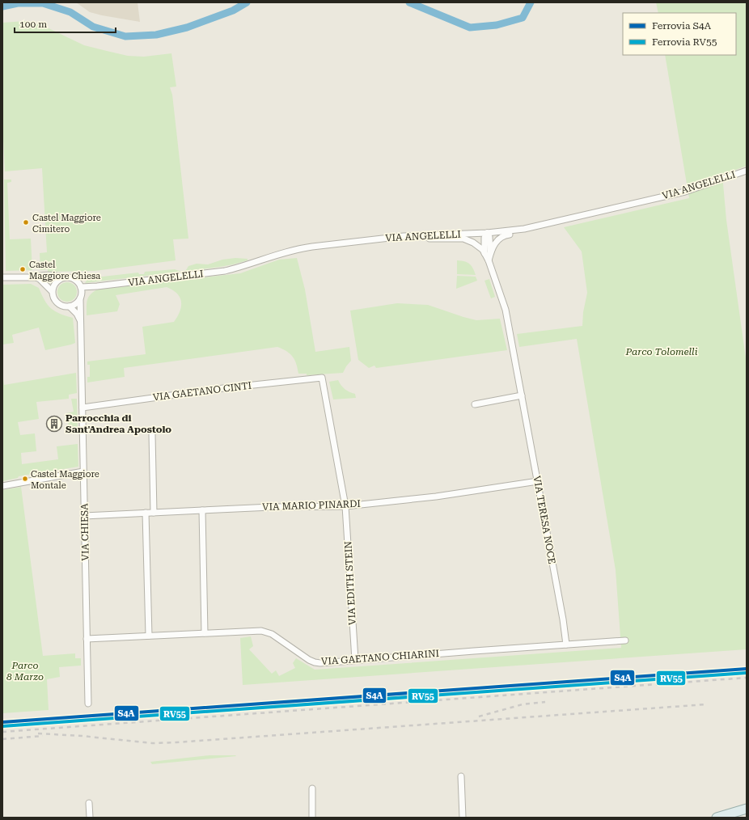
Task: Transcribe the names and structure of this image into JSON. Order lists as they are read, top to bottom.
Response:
{
  "streets": {
    "street": [
      "VIA ANGELELLI",
      "VIA GAETANO CINTI",
      "VIA MARIO PINARDI",
      "VIA TERESA NOCE",
      "VIA CHIESA",
      "VIA EDITH STEIN",
      "VIA GAETANO CHIARINI"
    ]
  },
  "crossings": [
    ["VIA ANGELELLI", "VIA TERESA NOCE"],
    ["VIA ANGELELLI", "VIA CHIESA"],
    ["VIA GAETANO CINTI", "VIA MARIO PINARDI"],
    ["VIA GAETANO CINTI", "VIA CHIESA"],
    ["VIA GAETANO CINTI", "VIA EDITH STEIN"],
    ["VIA MARIO PINARDI", "VIA TERESA NOCE"],
    ["VIA MARIO PINARDI", "VIA CHIESA"],
    ["VIA MARIO PINARDI", "VIA EDITH STEIN"],
    ["VIA TERESA NOCE", "VIA GAETANO CHIARINI"],
    ["VIA CHIESA", "VIA GAETANO CHIARINI"],
    ["VIA EDITH STEIN", "VIA GAETANO CHIARINI"]
  ],
  "parks": ["Parco Tolomelli", "Parco 8 Marzo"],
  "places": {
    "other": ["Castel Maggiore Cimitero", "Castel Maggiore Chiesa", "Castel Maggiore Montale"],
    "building": ["Parrocchia di Sant'Andrea Apostolo"]
  },
  "lines": ["rail line S4A", "rail line RV55"],
  "legend": ["Ferrovia S4A", "Ferrovia RV55"],
  "scale_bar": "100 m"
}
